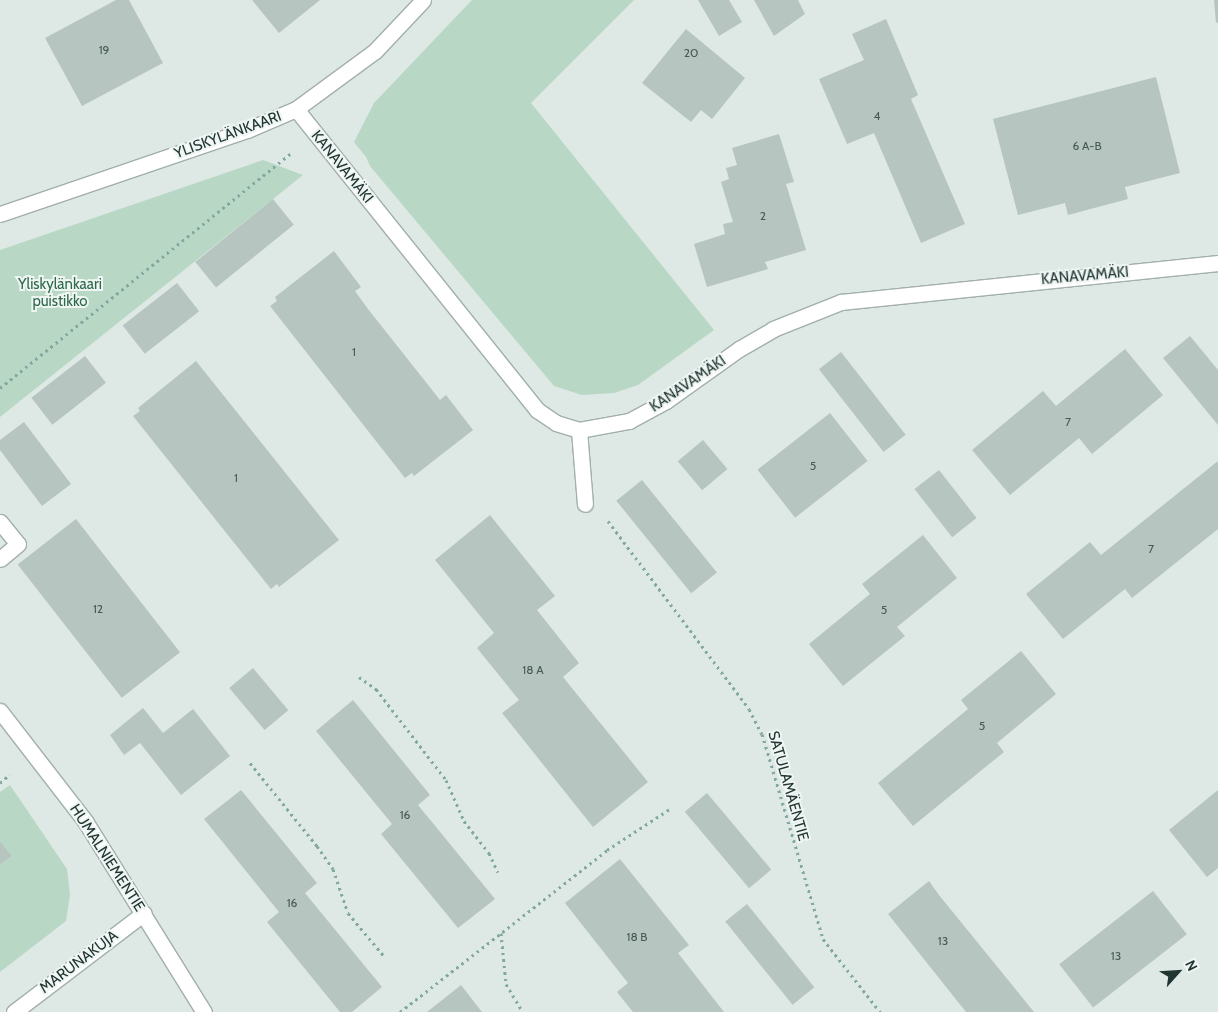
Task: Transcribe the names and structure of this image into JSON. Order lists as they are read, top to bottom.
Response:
{
  "streets": {
    "street": [
      "YLISKYLÄNKAARI",
      "KANAVAMÄKI",
      "HUMALNIEMENTIE",
      "MARUNAKUJA"
    ],
    "path": ["SATULAMÄENTIE"]
  },
  "crossings": [
    ["YLISKYLÄNKAARI", "KANAVAMÄKI"],
    ["HUMALNIEMENTIE", "MARUNAKUJA"]
  ],
  "parks": ["Yliskylänkaari puistikko"],
  "house_numbers": [
    "19",
    "20",
    "4",
    "6 A-B",
    "2",
    "1",
    "7",
    "5",
    "1",
    "7",
    "12",
    "5",
    "18 A",
    "5",
    "16",
    "16",
    "18 B",
    "13",
    "13"
  ],
  "north": "top right"
}
